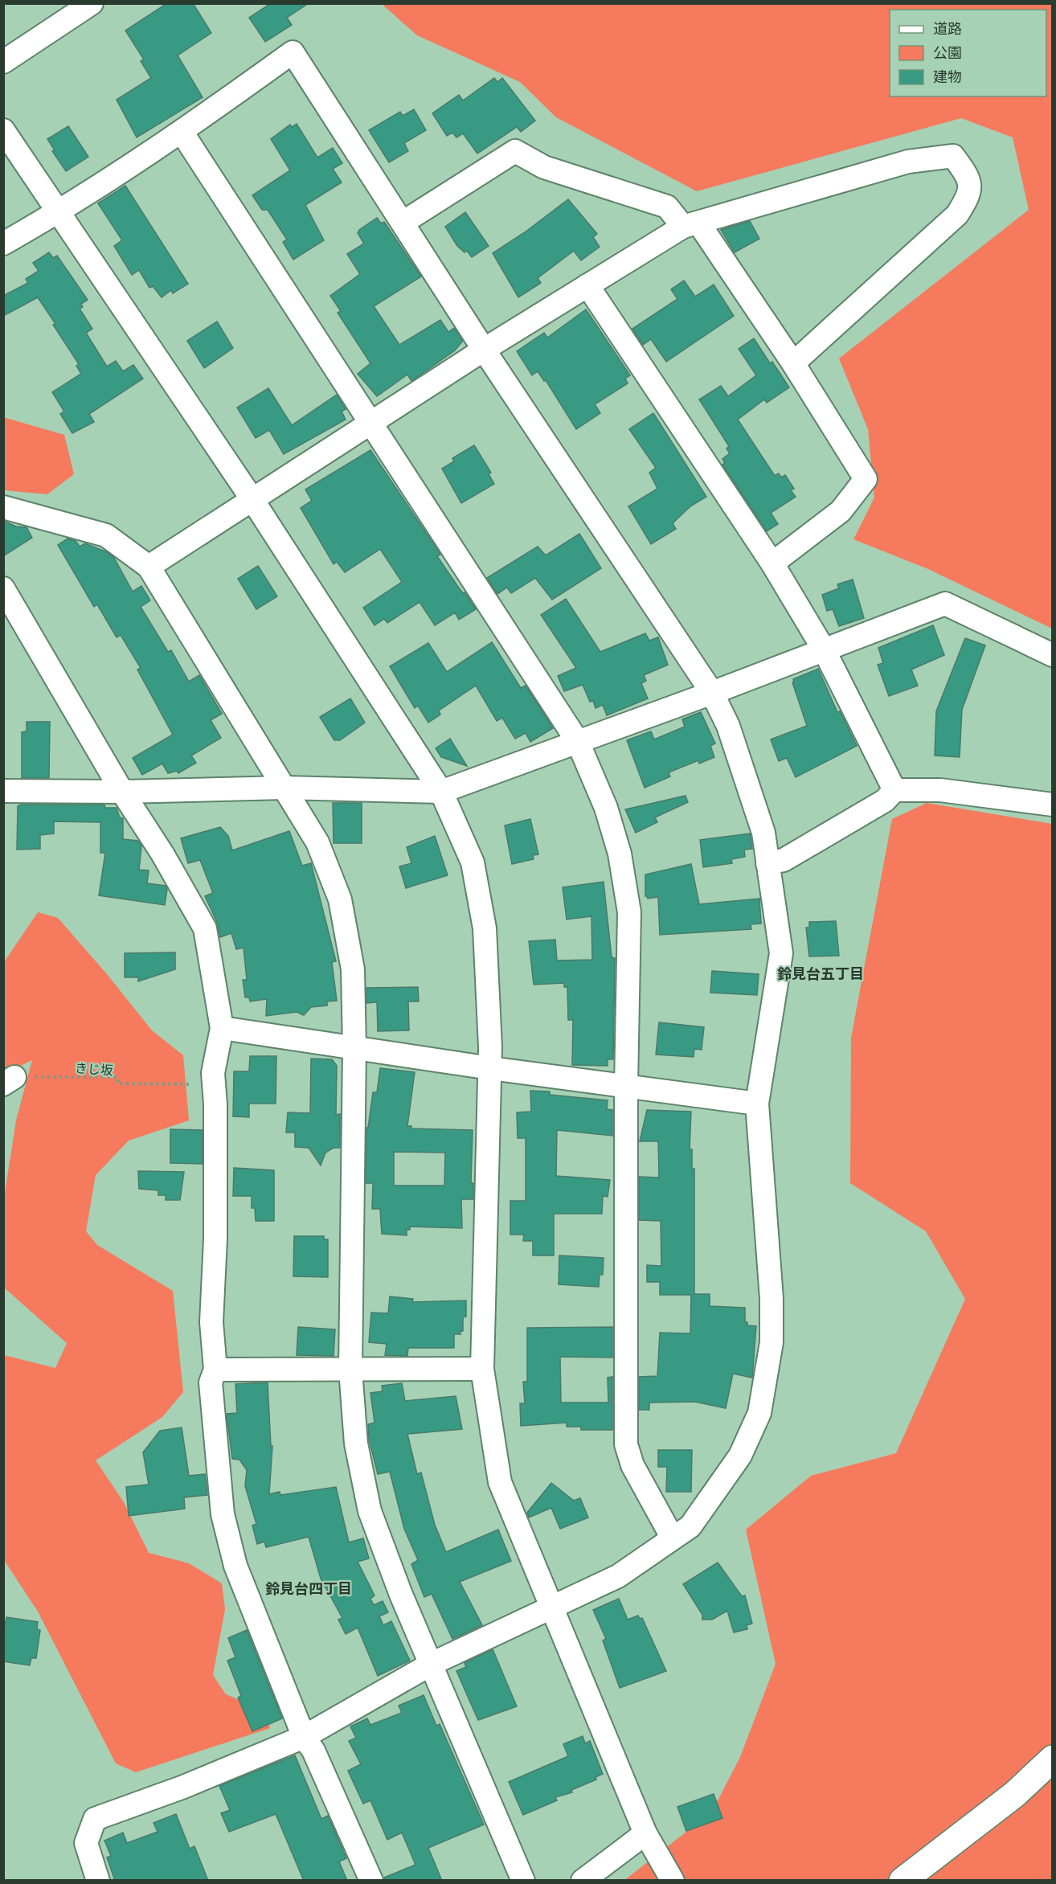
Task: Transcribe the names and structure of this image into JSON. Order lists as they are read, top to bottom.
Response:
{
  "streets": {
    "path": ["きじ坂"]
  },
  "districts": ["鈴見台五丁目", "鈴見台四丁目"],
  "legend": ["道路", "公園", "建物"]
}
